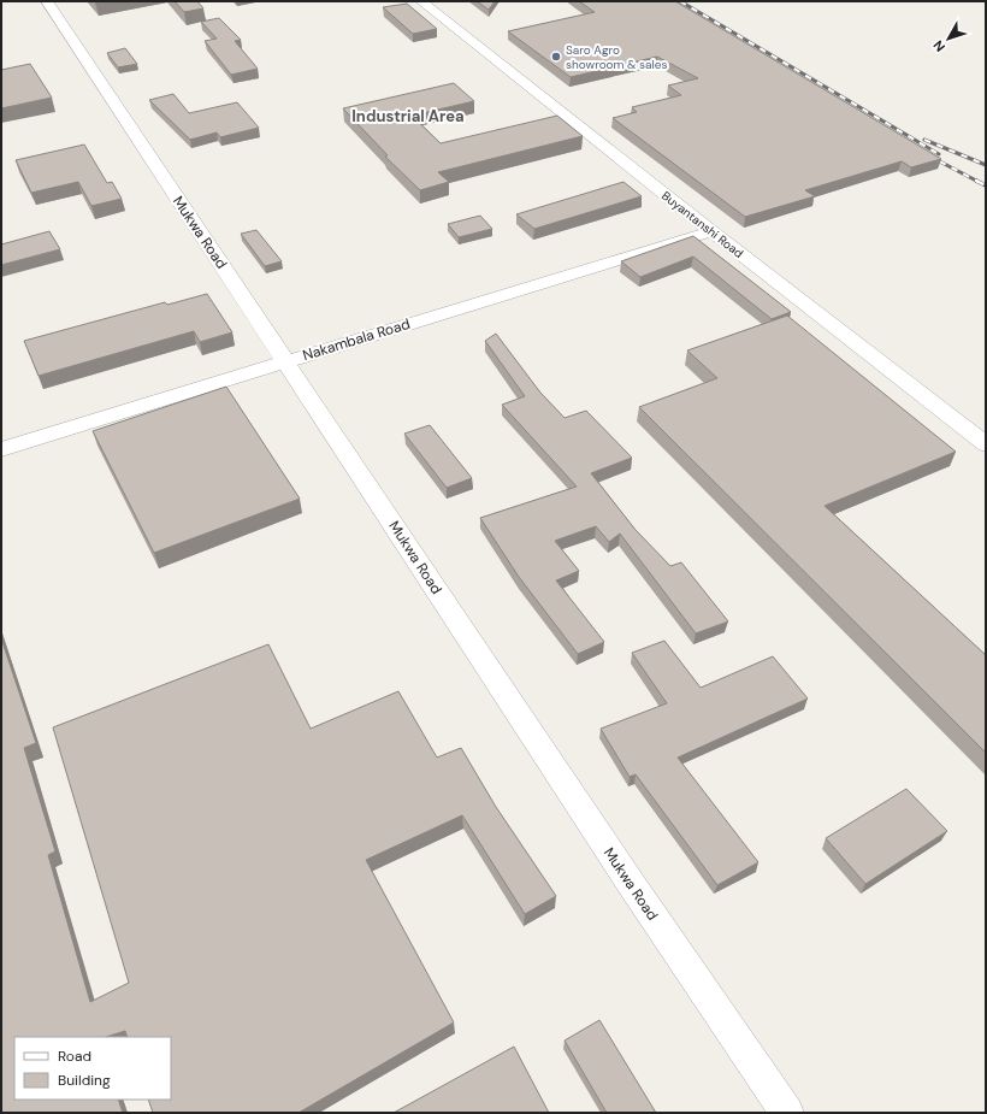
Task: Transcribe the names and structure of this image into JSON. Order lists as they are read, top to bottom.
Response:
{
  "streets": {
    "street": ["Buyantanshi Road", "Mukwa Road", "Nakambala Road"]
  },
  "crossings": [
    ["Buyantanshi Road", "Nakambala Road"],
    ["Mukwa Road", "Nakambala Road"]
  ],
  "districts": ["Industrial Area"],
  "places": ["Saro Agro showroom & sales"],
  "legend": ["Road", "Building"],
  "north": "bottom left"
}
